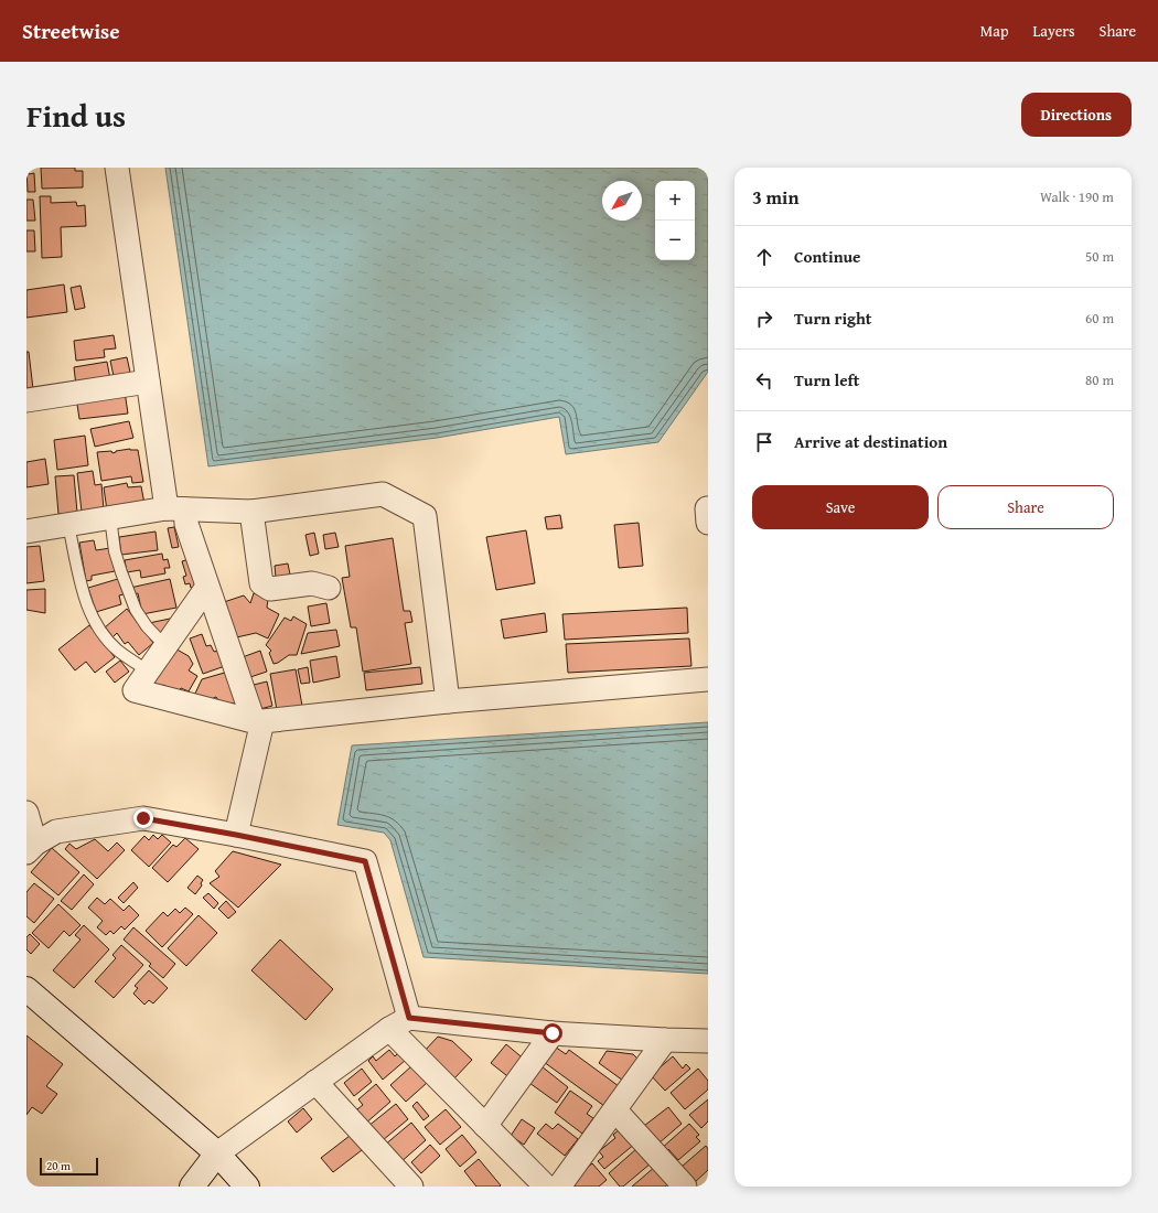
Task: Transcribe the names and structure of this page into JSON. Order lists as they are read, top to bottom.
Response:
{
  "scale_bar": "20 m",
  "north": "bottom left",
  "page": {
    "header": "Streetwise",
    "nav": ["Map", "Layers", "Share"],
    "title": "Find us",
    "buttons": [
      "Directions",
      ["Save", "Share"]
    ],
    "heading": ["3 min", "Walk · 190 m"],
    "map_buttons": ["+", "−"],
    "list": [
      ["Continue", "50 m"],
      ["Turn right", "60 m"],
      ["Turn left", "80 m"],
      "Arrive at destination"
    ],
    "scale": "20 m"
  }
}
